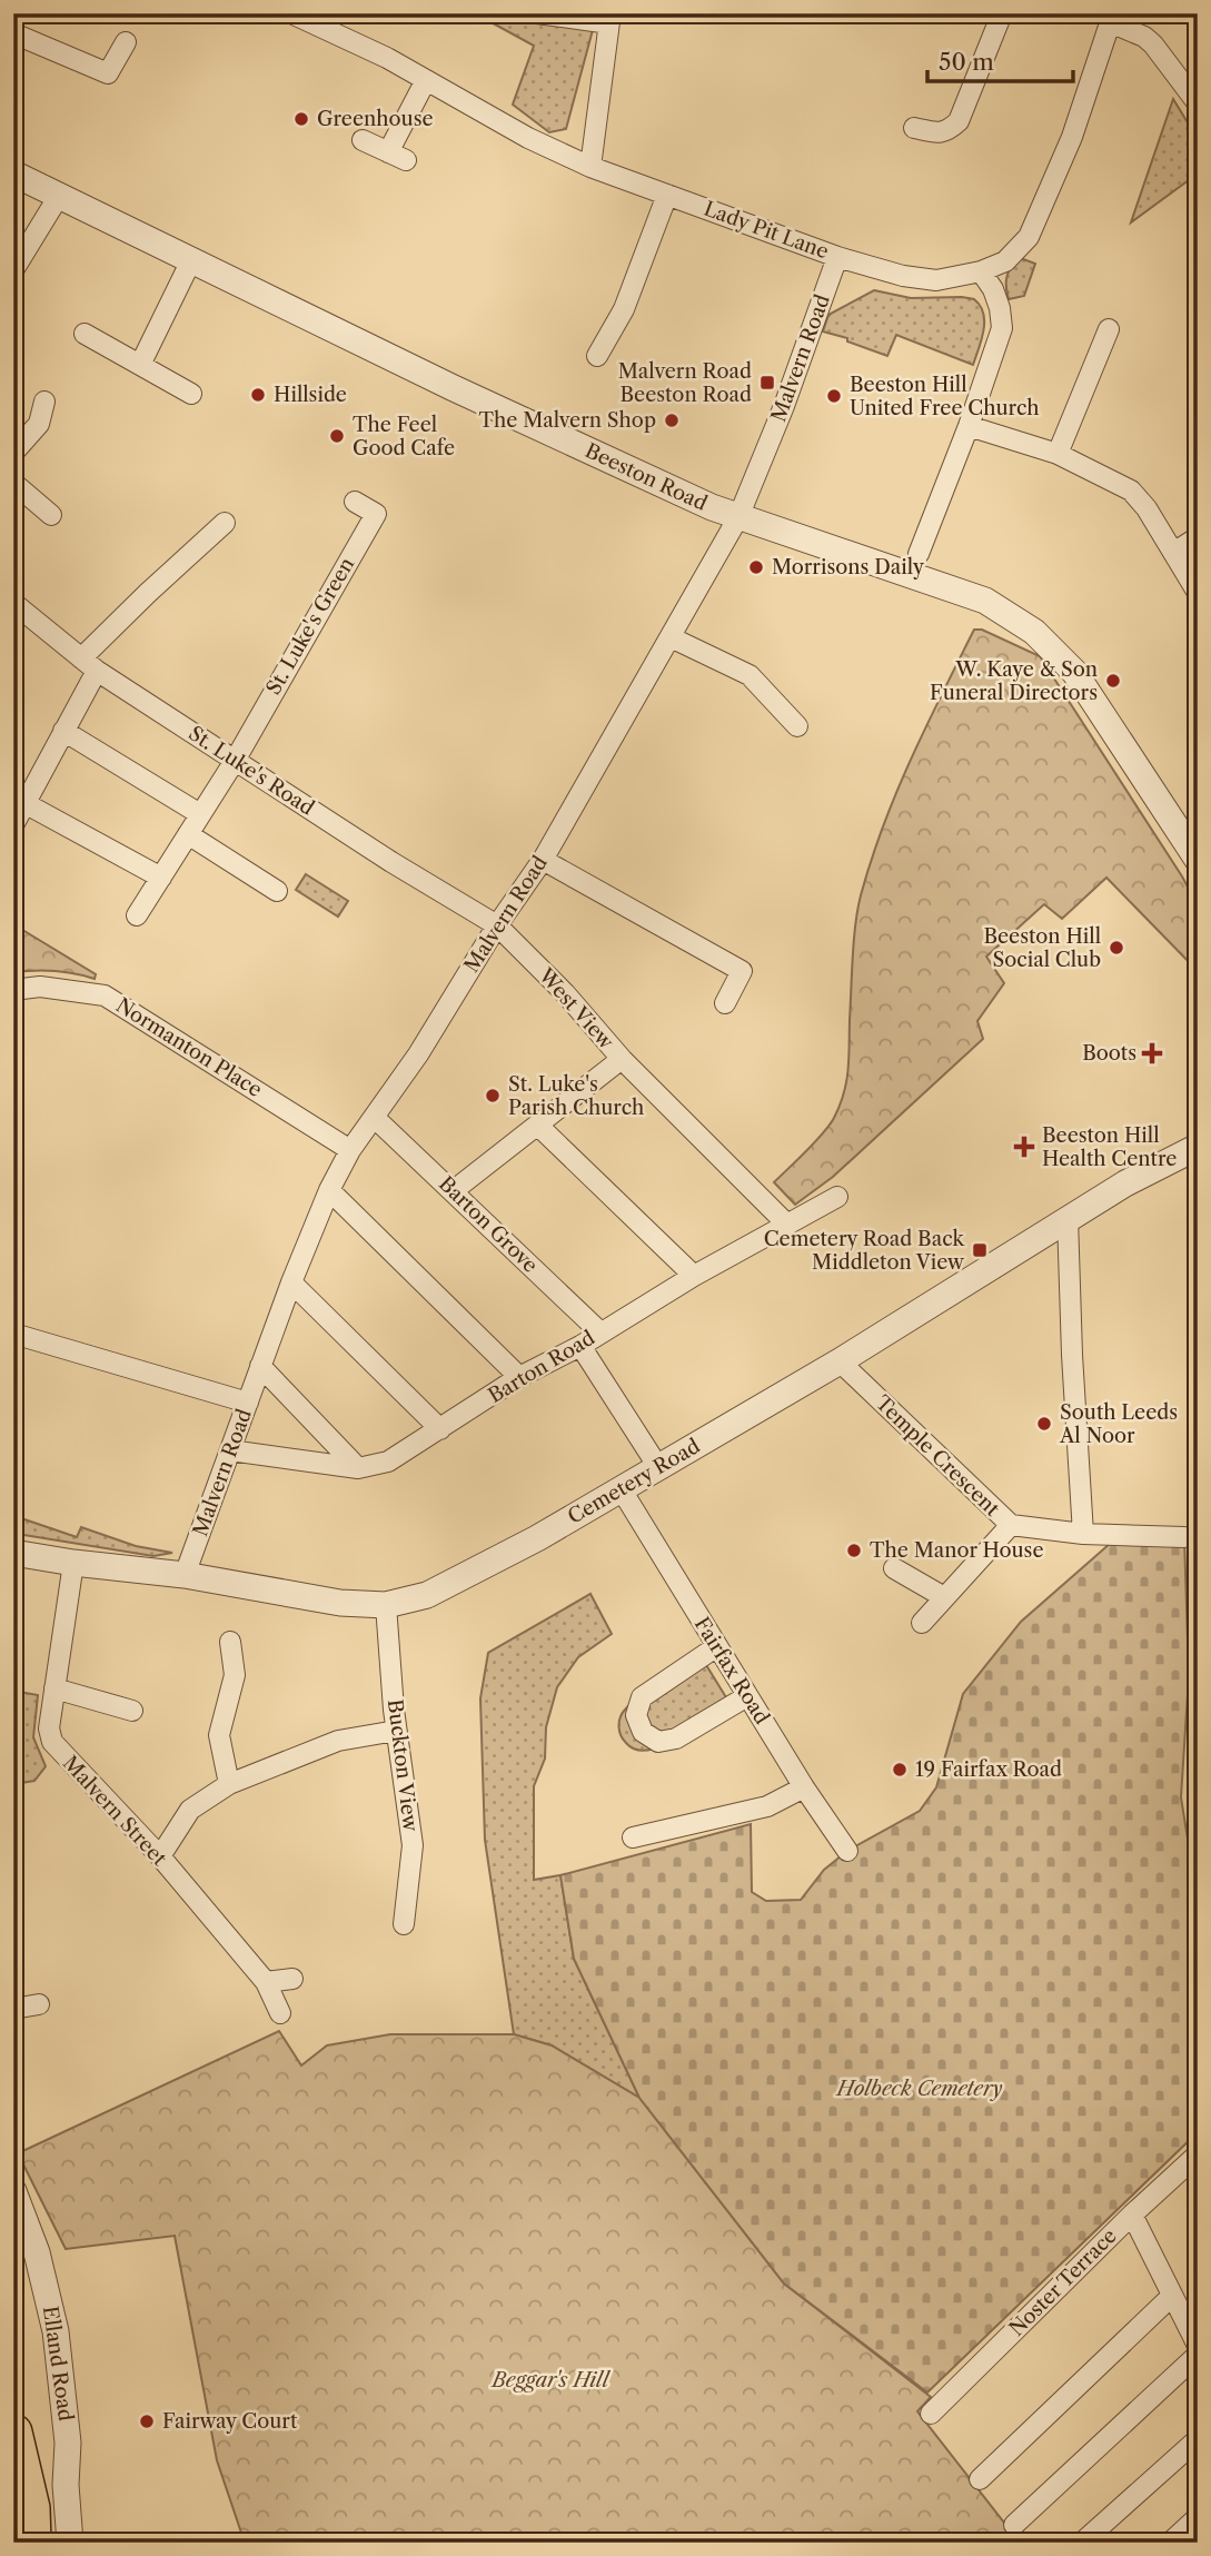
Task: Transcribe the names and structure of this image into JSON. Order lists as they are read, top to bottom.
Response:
{
  "streets": {
    "street": [
      "Lady Pit Lane",
      "Malvern Road",
      "Beeston Road",
      "St. Luke's Green",
      "St. Luke's Road",
      "West View",
      "Normanton Place",
      "Barton Grove",
      "Barton Road",
      "Temple Crescent",
      "Cemetery Road",
      "Fairfax Road",
      "Buckton View",
      "Malvern Street",
      "Noster Terrace",
      "Elland Road"
    ]
  },
  "crossings": [
    ["Lady Pit Lane", "Malvern Road"],
    ["Malvern Road", "Beeston Road"],
    ["Malvern Road", "St. Luke's Road"],
    ["Malvern Road", "West View"],
    ["Malvern Road", "Normanton Place"],
    ["Malvern Road", "Barton Grove"],
    ["Malvern Road", "Barton Road"],
    ["Malvern Road", "Cemetery Road"],
    ["St. Luke's Green", "St. Luke's Road"],
    ["St. Luke's Road", "West View"],
    ["West View", "Barton Road"],
    ["Barton Grove", "Barton Road"],
    ["Temple Crescent", "Cemetery Road"],
    ["Cemetery Road", "Fairfax Road"],
    ["Cemetery Road", "Buckton View"],
    ["Cemetery Road", "Malvern Street"]
  ],
  "parks": ["Holbeck Cemetery", "Beggar's Hill"],
  "places": {
    "other": [
      "Greenhouse",
      "Hillside",
      "Beeston Hill United Free Church",
      "The Malvern Shop",
      "The Feel Good Cafe",
      "Morrisons Daily",
      "W. Kaye & Son Funeral Directors",
      "Beeston Hill Social Club",
      "St. Luke's Parish Church",
      "South Leeds Al Noor",
      "The Manor House",
      "19 Fairfax Road",
      "Fairway Court"
    ],
    "transit": ["Malvern Road Beeston Road", "Cemetery Road Back Middleton View"],
    "health": ["Boots", "Beeston Hill Health Centre"]
  },
  "scale_bar": "50 m"
}
